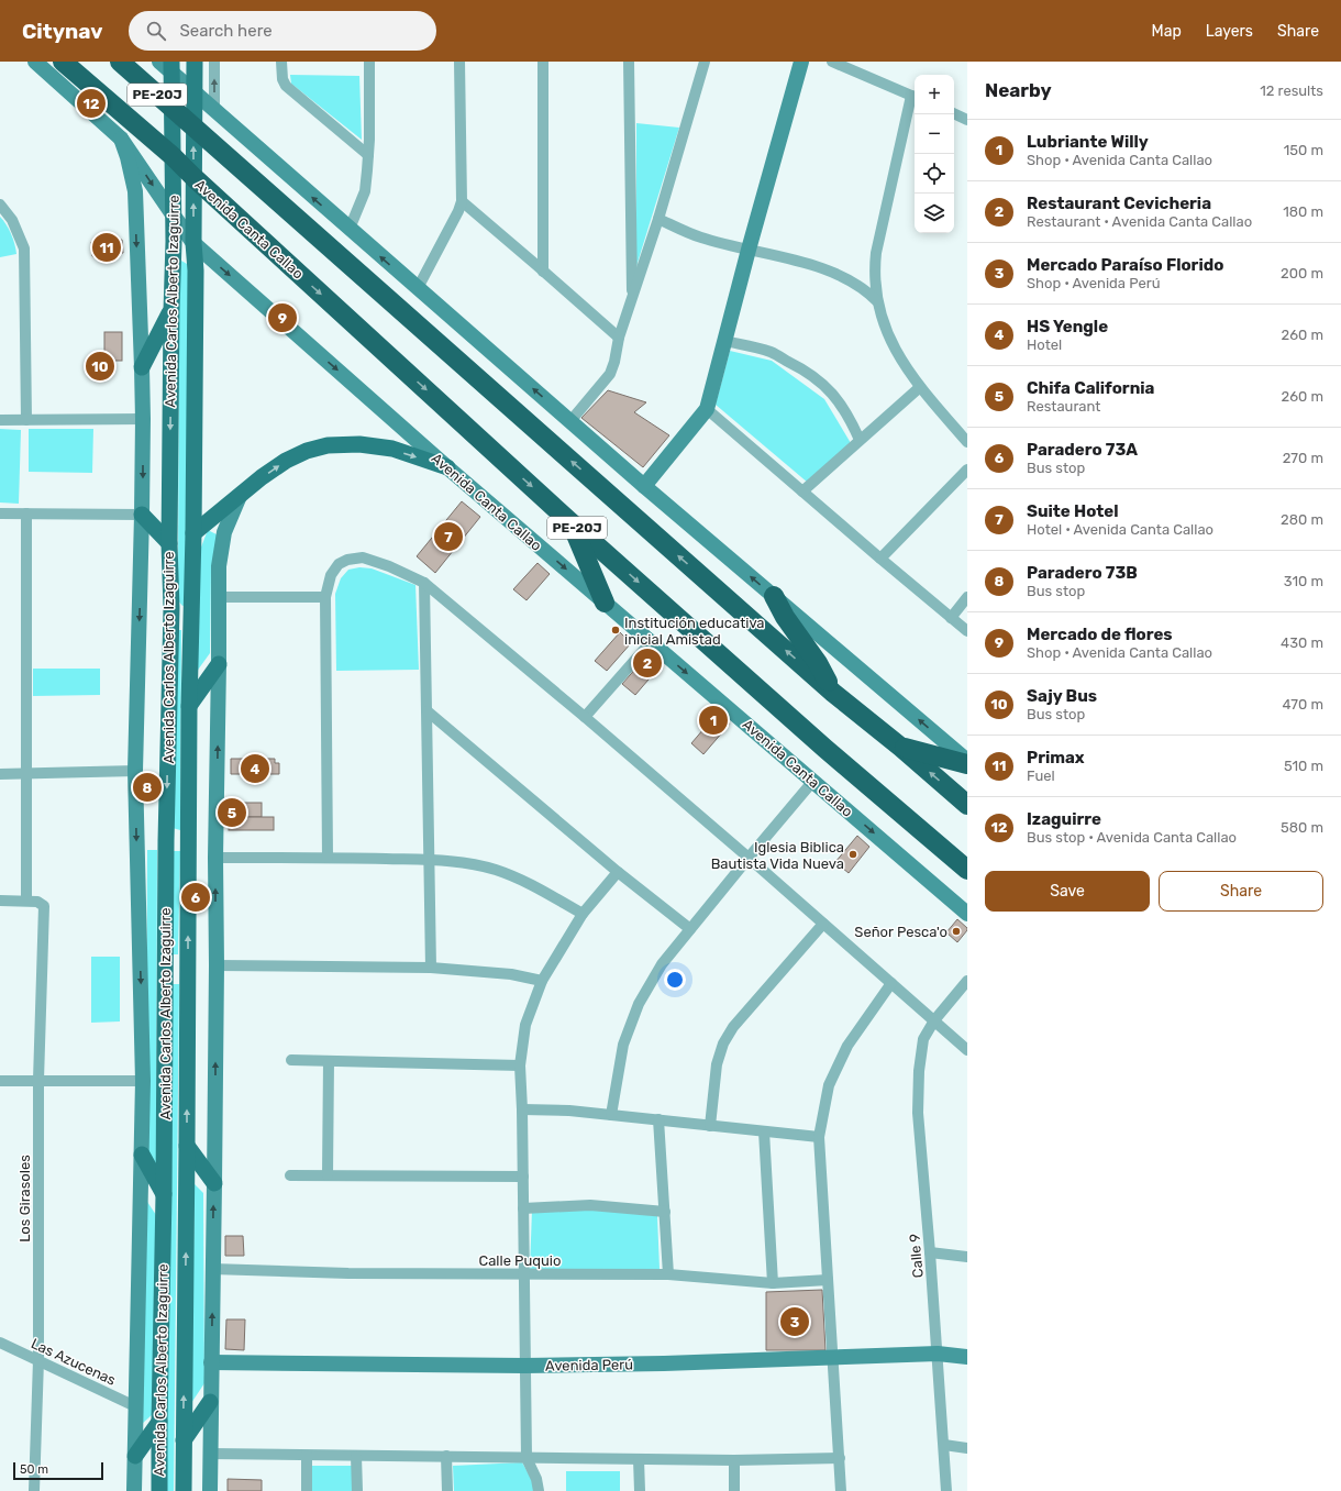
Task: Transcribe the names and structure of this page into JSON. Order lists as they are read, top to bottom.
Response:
{
  "streets": {
    "highway": ["PE-20J", "Avenida Canta Callao"],
    "main road": ["Avenida Carlos Alberto Izaguirre"],
    "street": [
      "Los Girasoles",
      "Calle 9",
      "Calle Puquio",
      "Las Azucenas",
      "Avenida Perú"
    ]
  },
  "crossings": [
    ["PE-20J", "Avenida Carlos Alberto Izaguirre"],
    ["Avenida Canta Callao", "Avenida Carlos Alberto Izaguirre"],
    ["Avenida Carlos Alberto Izaguirre", "Las Azucenas"],
    ["Los Girasoles", "Las Azucenas"],
    ["Calle 9", "Avenida Perú"]
  ],
  "places": ["Institución educativa inicial Amistad", "Iglesia Biblica Bautista Vida Nueva", "Señor Pesca'o"],
  "scale_bar": "50 m",
  "page": {
    "header": "Citynav",
    "search": "Search here",
    "nav": ["Map", "Layers", "Share"],
    "heading": ["Nearby", "12 results"],
    "map_buttons": ["+", "−"],
    "pins": [
      "12",
      "11",
      "9",
      "10",
      "7",
      "2",
      "1",
      "4",
      "8",
      "5",
      "6",
      "3"
    ],
    "list": [
      {
        "mark": "1",
        "name": "Lubriante Willy",
        "note": "Shop · Avenida Canta Callao",
        "value": "150 m"
      },
      {
        "mark": "2",
        "name": "Restaurant Cevicheria",
        "note": "Restaurant · Avenida Canta Callao",
        "value": "180 m"
      },
      {
        "mark": "3",
        "name": "Mercado Paraíso Florido",
        "note": "Shop · Avenida Perú",
        "value": "200 m"
      },
      {
        "mark": "4",
        "name": "HS Yengle",
        "note": "Hotel",
        "value": "260 m"
      },
      {
        "mark": "5",
        "name": "Chifa California",
        "note": "Restaurant",
        "value": "260 m"
      },
      {
        "mark": "6",
        "name": "Paradero 73A",
        "note": "Bus stop",
        "value": "270 m"
      },
      {
        "mark": "7",
        "name": "Suite Hotel",
        "note": "Hotel · Avenida Canta Callao",
        "value": "280 m"
      },
      {
        "mark": "8",
        "name": "Paradero 73B",
        "note": "Bus stop",
        "value": "310 m"
      },
      {
        "mark": "9",
        "name": "Mercado de flores",
        "note": "Shop · Avenida Canta Callao",
        "value": "430 m"
      },
      {
        "mark": "10",
        "name": "Sajy Bus",
        "note": "Bus stop",
        "value": "470 m"
      },
      {
        "mark": "11",
        "name": "Primax",
        "note": "Fuel",
        "value": "510 m"
      },
      {
        "mark": "12",
        "name": "Izaguirre",
        "note": "Bus stop · Avenida Canta Callao",
        "value": "580 m"
      }
    ],
    "buttons": ["Save", "Share"],
    "scale": "50 m"
  }
}
